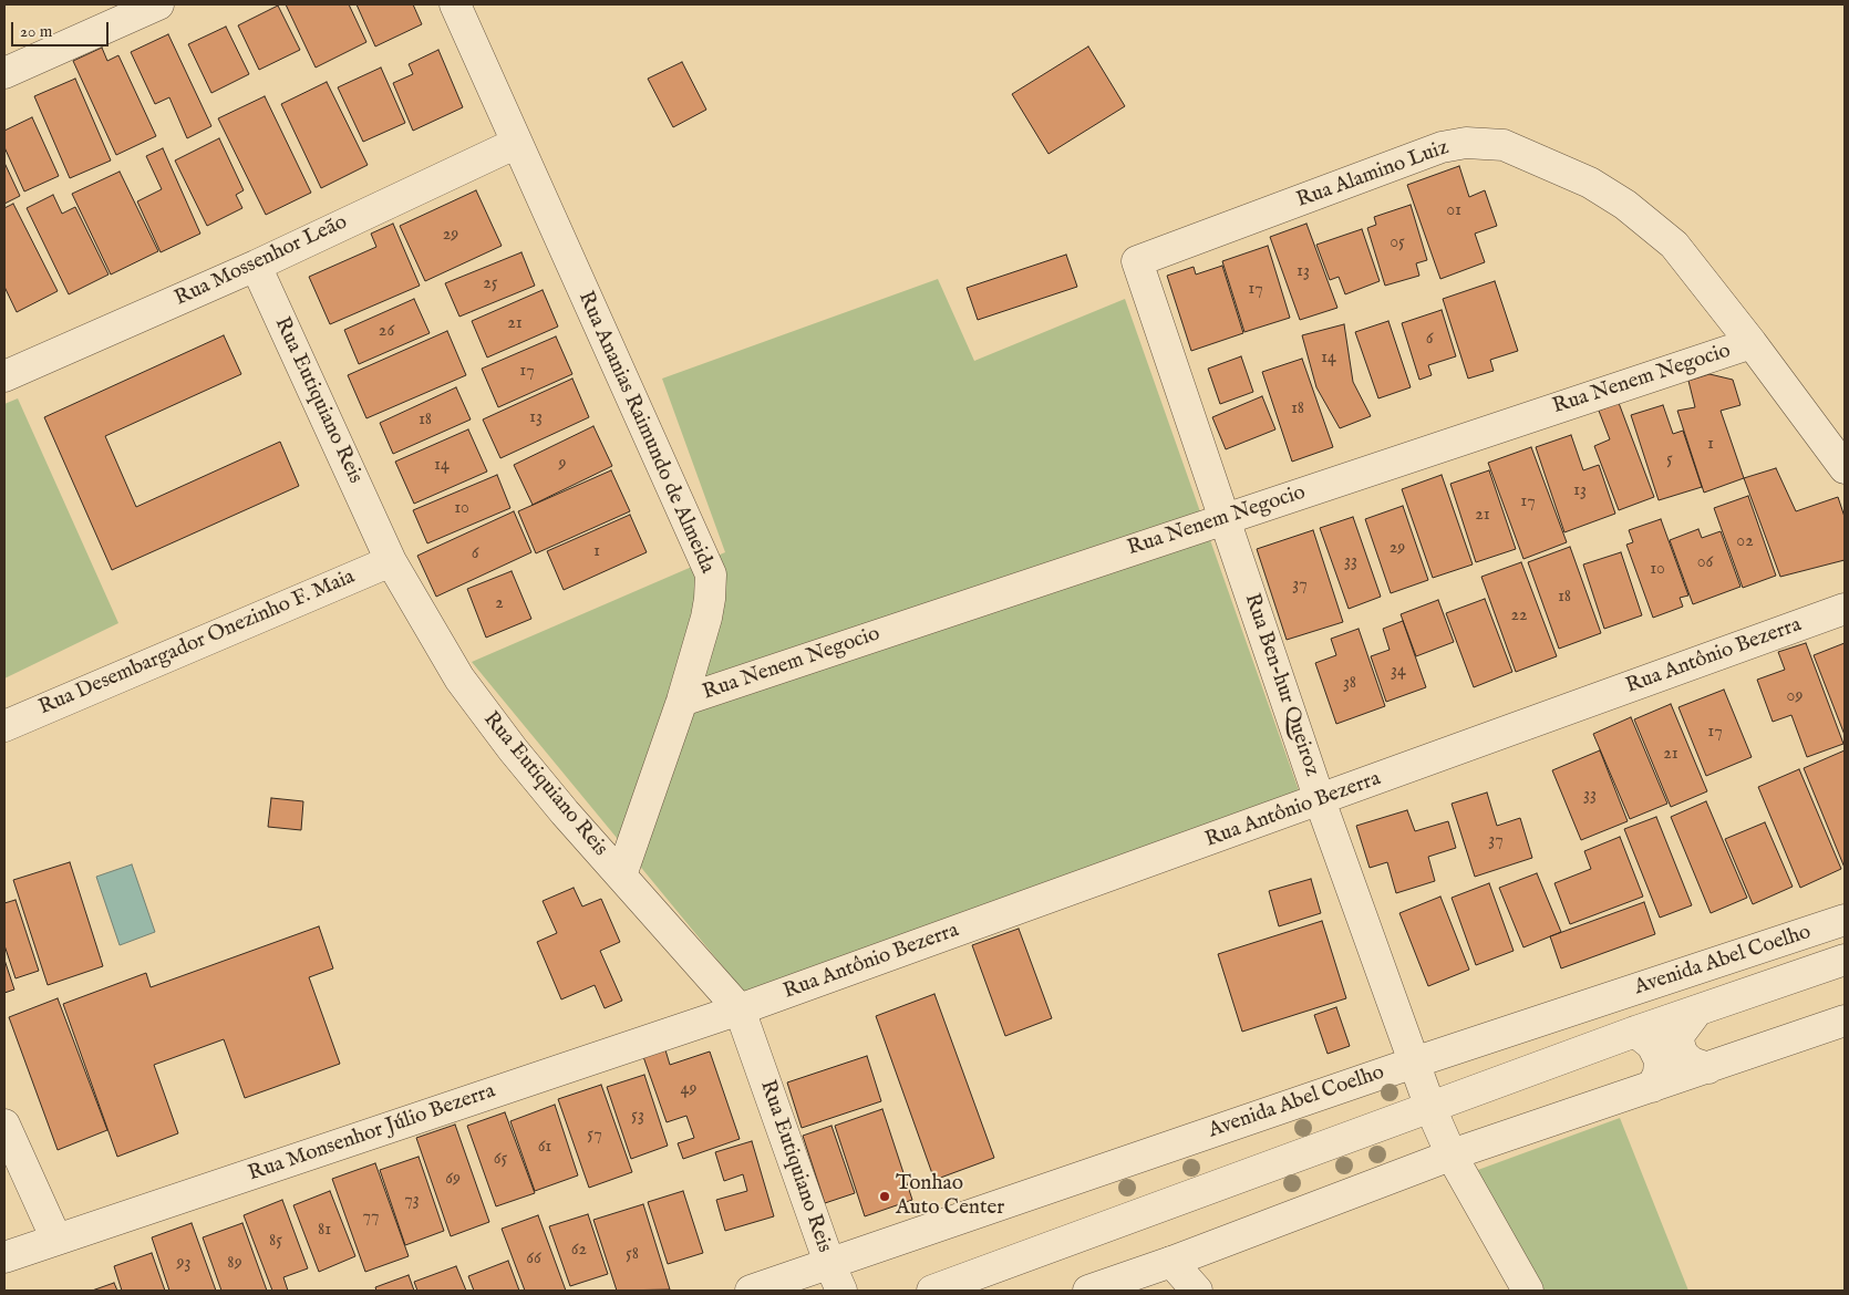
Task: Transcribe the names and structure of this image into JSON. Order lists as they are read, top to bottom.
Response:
{
  "streets": {
    "street": [
      "Rua Alamino Luiz",
      "Rua Mossenhor Leão",
      "Rua Nenem Negocio",
      "Rua Eutiquiano Reis",
      "Rua Ananias Raimundo de Almeida",
      "Rua Desembargador Onezinho F. Maia",
      "Rua Antônio Bezerra",
      "Rua Ben-hur Queiroz",
      "Avenida Abel Coelho",
      "Rua Monsenhor Júlio Bezerra"
    ]
  },
  "crossings": [
    ["Rua Alamino Luiz", "Rua Nenem Negocio"],
    ["Rua Alamino Luiz", "Rua Ben-hur Queiroz"],
    ["Rua Mossenhor Leão", "Rua Eutiquiano Reis"],
    ["Rua Mossenhor Leão", "Rua Ananias Raimundo de Almeida"],
    ["Rua Nenem Negocio", "Rua Ananias Raimundo de Almeida"],
    ["Rua Nenem Negocio", "Rua Ben-hur Queiroz"],
    ["Rua Eutiquiano Reis", "Rua Ananias Raimundo de Almeida"],
    ["Rua Eutiquiano Reis", "Rua Desembargador Onezinho F. Maia"],
    ["Rua Eutiquiano Reis", "Rua Antônio Bezerra"],
    ["Rua Eutiquiano Reis", "Avenida Abel Coelho"],
    ["Rua Eutiquiano Reis", "Rua Monsenhor Júlio Bezerra"],
    ["Rua Antônio Bezerra", "Rua Ben-hur Queiroz"],
    ["Rua Antônio Bezerra", "Rua Monsenhor Júlio Bezerra"],
    ["Rua Ben-hur Queiroz", "Avenida Abel Coelho"]
  ],
  "places": ["Tonhao Auto Center"],
  "house_numbers": [
    "01",
    "29",
    "05",
    "13",
    "25",
    "17",
    "21",
    "26",
    "6",
    "14",
    "17",
    "18",
    "13",
    "18",
    "1",
    "5",
    "9",
    "14",
    "13",
    "17",
    "10",
    "21",
    "02",
    "29",
    "1",
    "6",
    "33",
    "06",
    "10",
    "37",
    "18",
    "2",
    "22",
    "34",
    "38",
    "09",
    "17",
    "21",
    "33",
    "37",
    "49",
    "53",
    "57",
    "61",
    "65",
    "69",
    "73",
    "77",
    "81",
    "85",
    "62",
    "58",
    "66",
    "93",
    "89"
  ],
  "scale_bar": "20 m"
}
